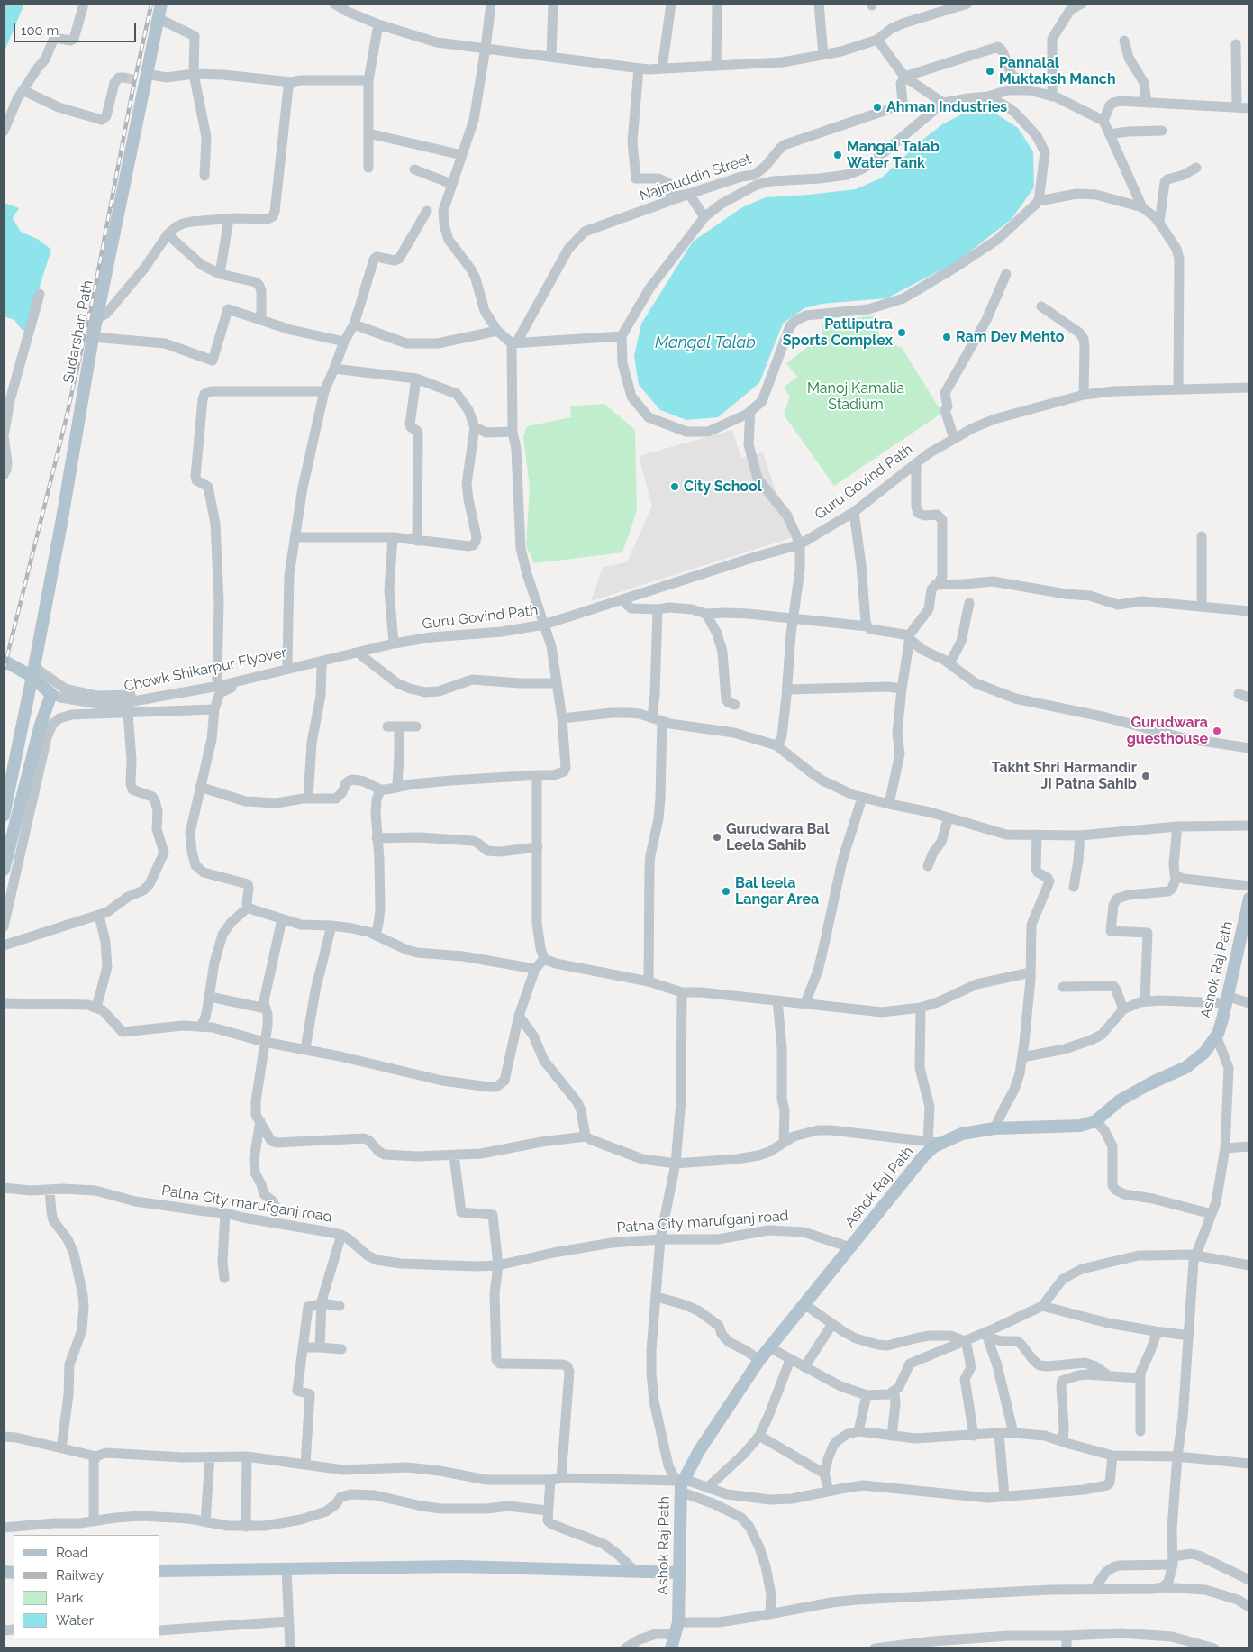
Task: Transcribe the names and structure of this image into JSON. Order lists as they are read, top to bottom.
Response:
{
  "streets": {
    "main road": ["Sudarshan Path", "Chowk Shikarpur Flyover", "Ashok Raj Path"],
    "street": ["Najmuddin Street", "Guru Govind Path", "Patna City marufganj road"]
  },
  "crossings": [
    ["Guru Govind Path", "Chowk Shikarpur Flyover"],
    ["Ashok Raj Path", "Patna City marufganj road"]
  ],
  "water": ["Mangal Talab"],
  "parks": ["Manoj Kamalia Stadium"],
  "places": [
    "Pannalal Muktaksh Manch",
    "Ahman Industries",
    "Mangal Talab Water Tank",
    "Patliputra Sports Complex",
    "Ram Dev Mehto",
    "City School",
    "Gurudwara guesthouse",
    "Takht Shri Harmandir Ji Patna Sahib",
    "Gurudwara Bal Leela Sahib",
    "Bal leela Langar Area"
  ],
  "legend": [
    "Road",
    "Railway",
    "Park",
    "Water"
  ],
  "scale_bar": "100 m"
}
